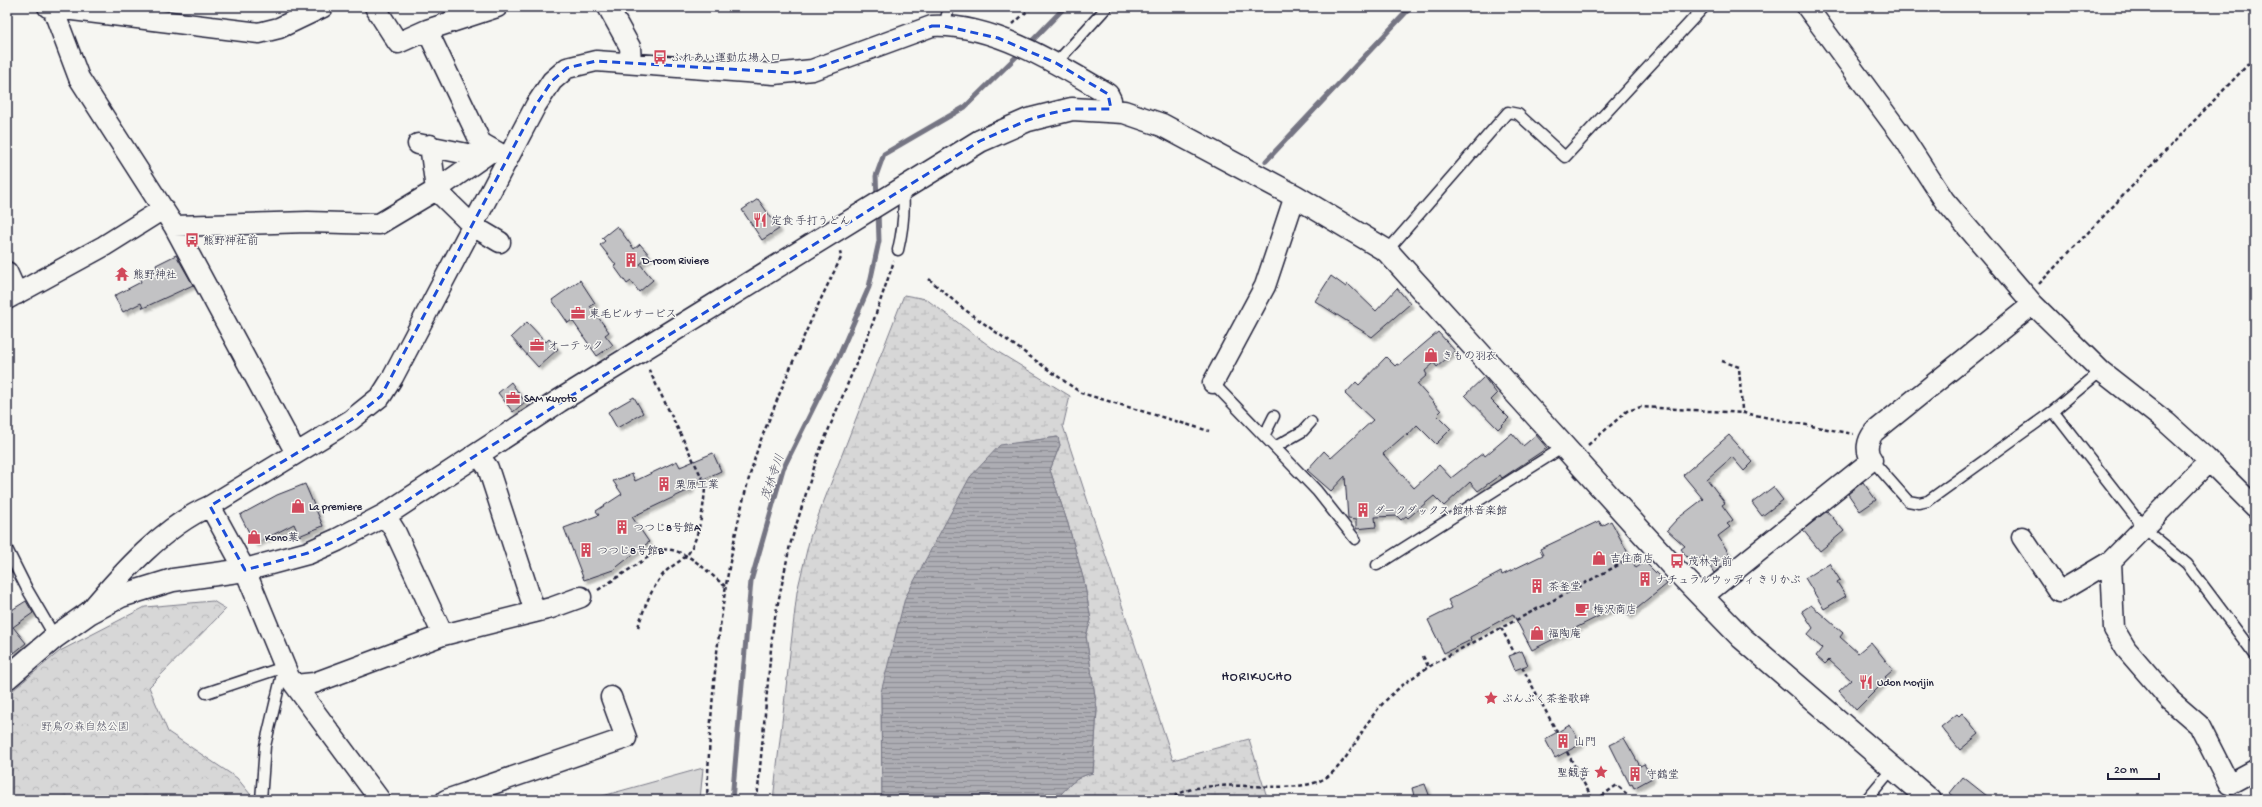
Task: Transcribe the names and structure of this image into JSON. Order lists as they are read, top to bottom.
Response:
{
  "districts": ["HORIKUCHO"],
  "water": ["茂林寺川"],
  "parks": ["野鳥の森自然公園"],
  "places": {
    "bus stop": ["ふれあい運動広場入口", "熊野神社前", "茂林寺前"],
    "restaurant": ["定食 手打うどん", "Udon Morijin"],
    "building": [
      "D-room Riviere",
      "栗原工業",
      "ダークダックス 館林音楽館",
      "つつじ8号館A",
      "つつじ8号館B",
      "ナチュラルウッディ きりかぶ",
      "茶釜堂",
      "山門",
      "守鶴堂"
    ],
    "temple": ["熊野神社"],
    "office": ["東毛ビルサービス", "オーテック", "SAM Kuroto"],
    "shop": [
      "きもの羽衣",
      "La premiere",
      "Kono葉",
      "吉住商店",
      "福陶庵"
    ],
    "cafe": ["梅沢商店"],
    "place": ["ぶんぶく茶釜歌碑", "聖観音"]
  },
  "scale_bar": "20 m"
}
